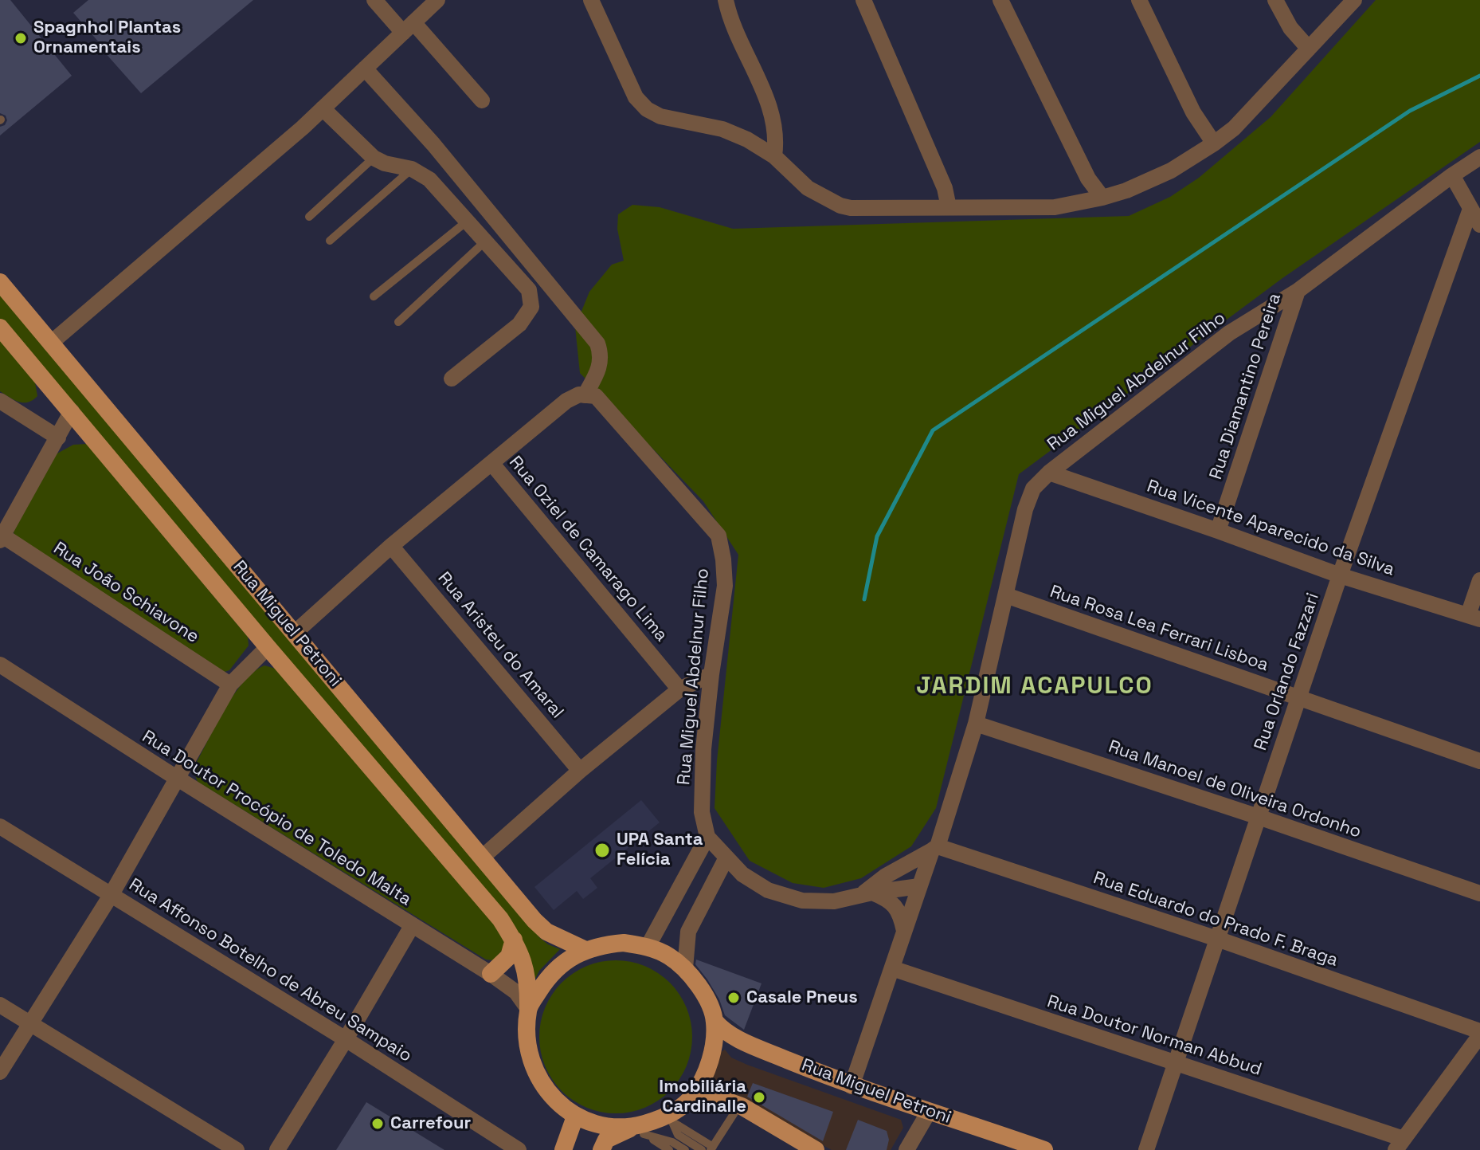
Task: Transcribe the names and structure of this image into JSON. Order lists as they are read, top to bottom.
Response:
{
  "streets": {
    "main road": ["Rua Miguel Petroni"],
    "street": [
      "Rua Miguel Abdelnur Filho",
      "Rua Diamantino Pereira",
      "Rua Vicente Aparecido da Silva",
      "Rua Oziel de Camarago Lima",
      "Rua João Schiavone",
      "Rua Rosa Lea Ferrari Lisboa",
      "Rua Aristeu do Amaral",
      "Rua Orlando Fazzari",
      "Rua Manoel de Oliveira Ordonho",
      "Rua Doutor Procópio de Toledo Malta",
      "Rua Eduardo do Prado F. Braga",
      "Rua Affonso Botelho de Abreu Sampaio",
      "Rua Doutor Norman Abbud"
    ]
  },
  "crossings": [
    ["Rua Miguel Abdelnur Filho", "Rua Diamantino Pereira"],
    ["Rua Miguel Abdelnur Filho", "Rua Vicente Aparecido da Silva"],
    ["Rua Miguel Abdelnur Filho", "Rua Rosa Lea Ferrari Lisboa"],
    ["Rua Miguel Abdelnur Filho", "Rua Manoel de Oliveira Ordonho"],
    ["Rua Miguel Abdelnur Filho", "Rua Eduardo do Prado F. Braga"],
    ["Rua Diamantino Pereira", "Rua Vicente Aparecido da Silva"],
    ["Rua Vicente Aparecido da Silva", "Rua Orlando Fazzari"],
    ["Rua Miguel Petroni", "Rua Doutor Procópio de Toledo Malta"],
    ["Rua Rosa Lea Ferrari Lisboa", "Rua Orlando Fazzari"],
    ["Rua Orlando Fazzari", "Rua Manoel de Oliveira Ordonho"],
    ["Rua Orlando Fazzari", "Rua Eduardo do Prado F. Braga"],
    ["Rua Orlando Fazzari", "Rua Doutor Norman Abbud"]
  ],
  "districts": ["JARDIM ACAPULCO"],
  "places": [
    "Spagnhol Plantas Ornamentais",
    "UPA Santa Felícia",
    "Casale Pneus",
    "Imobiliária Cardinalle",
    "Carrefour"
  ]
}
